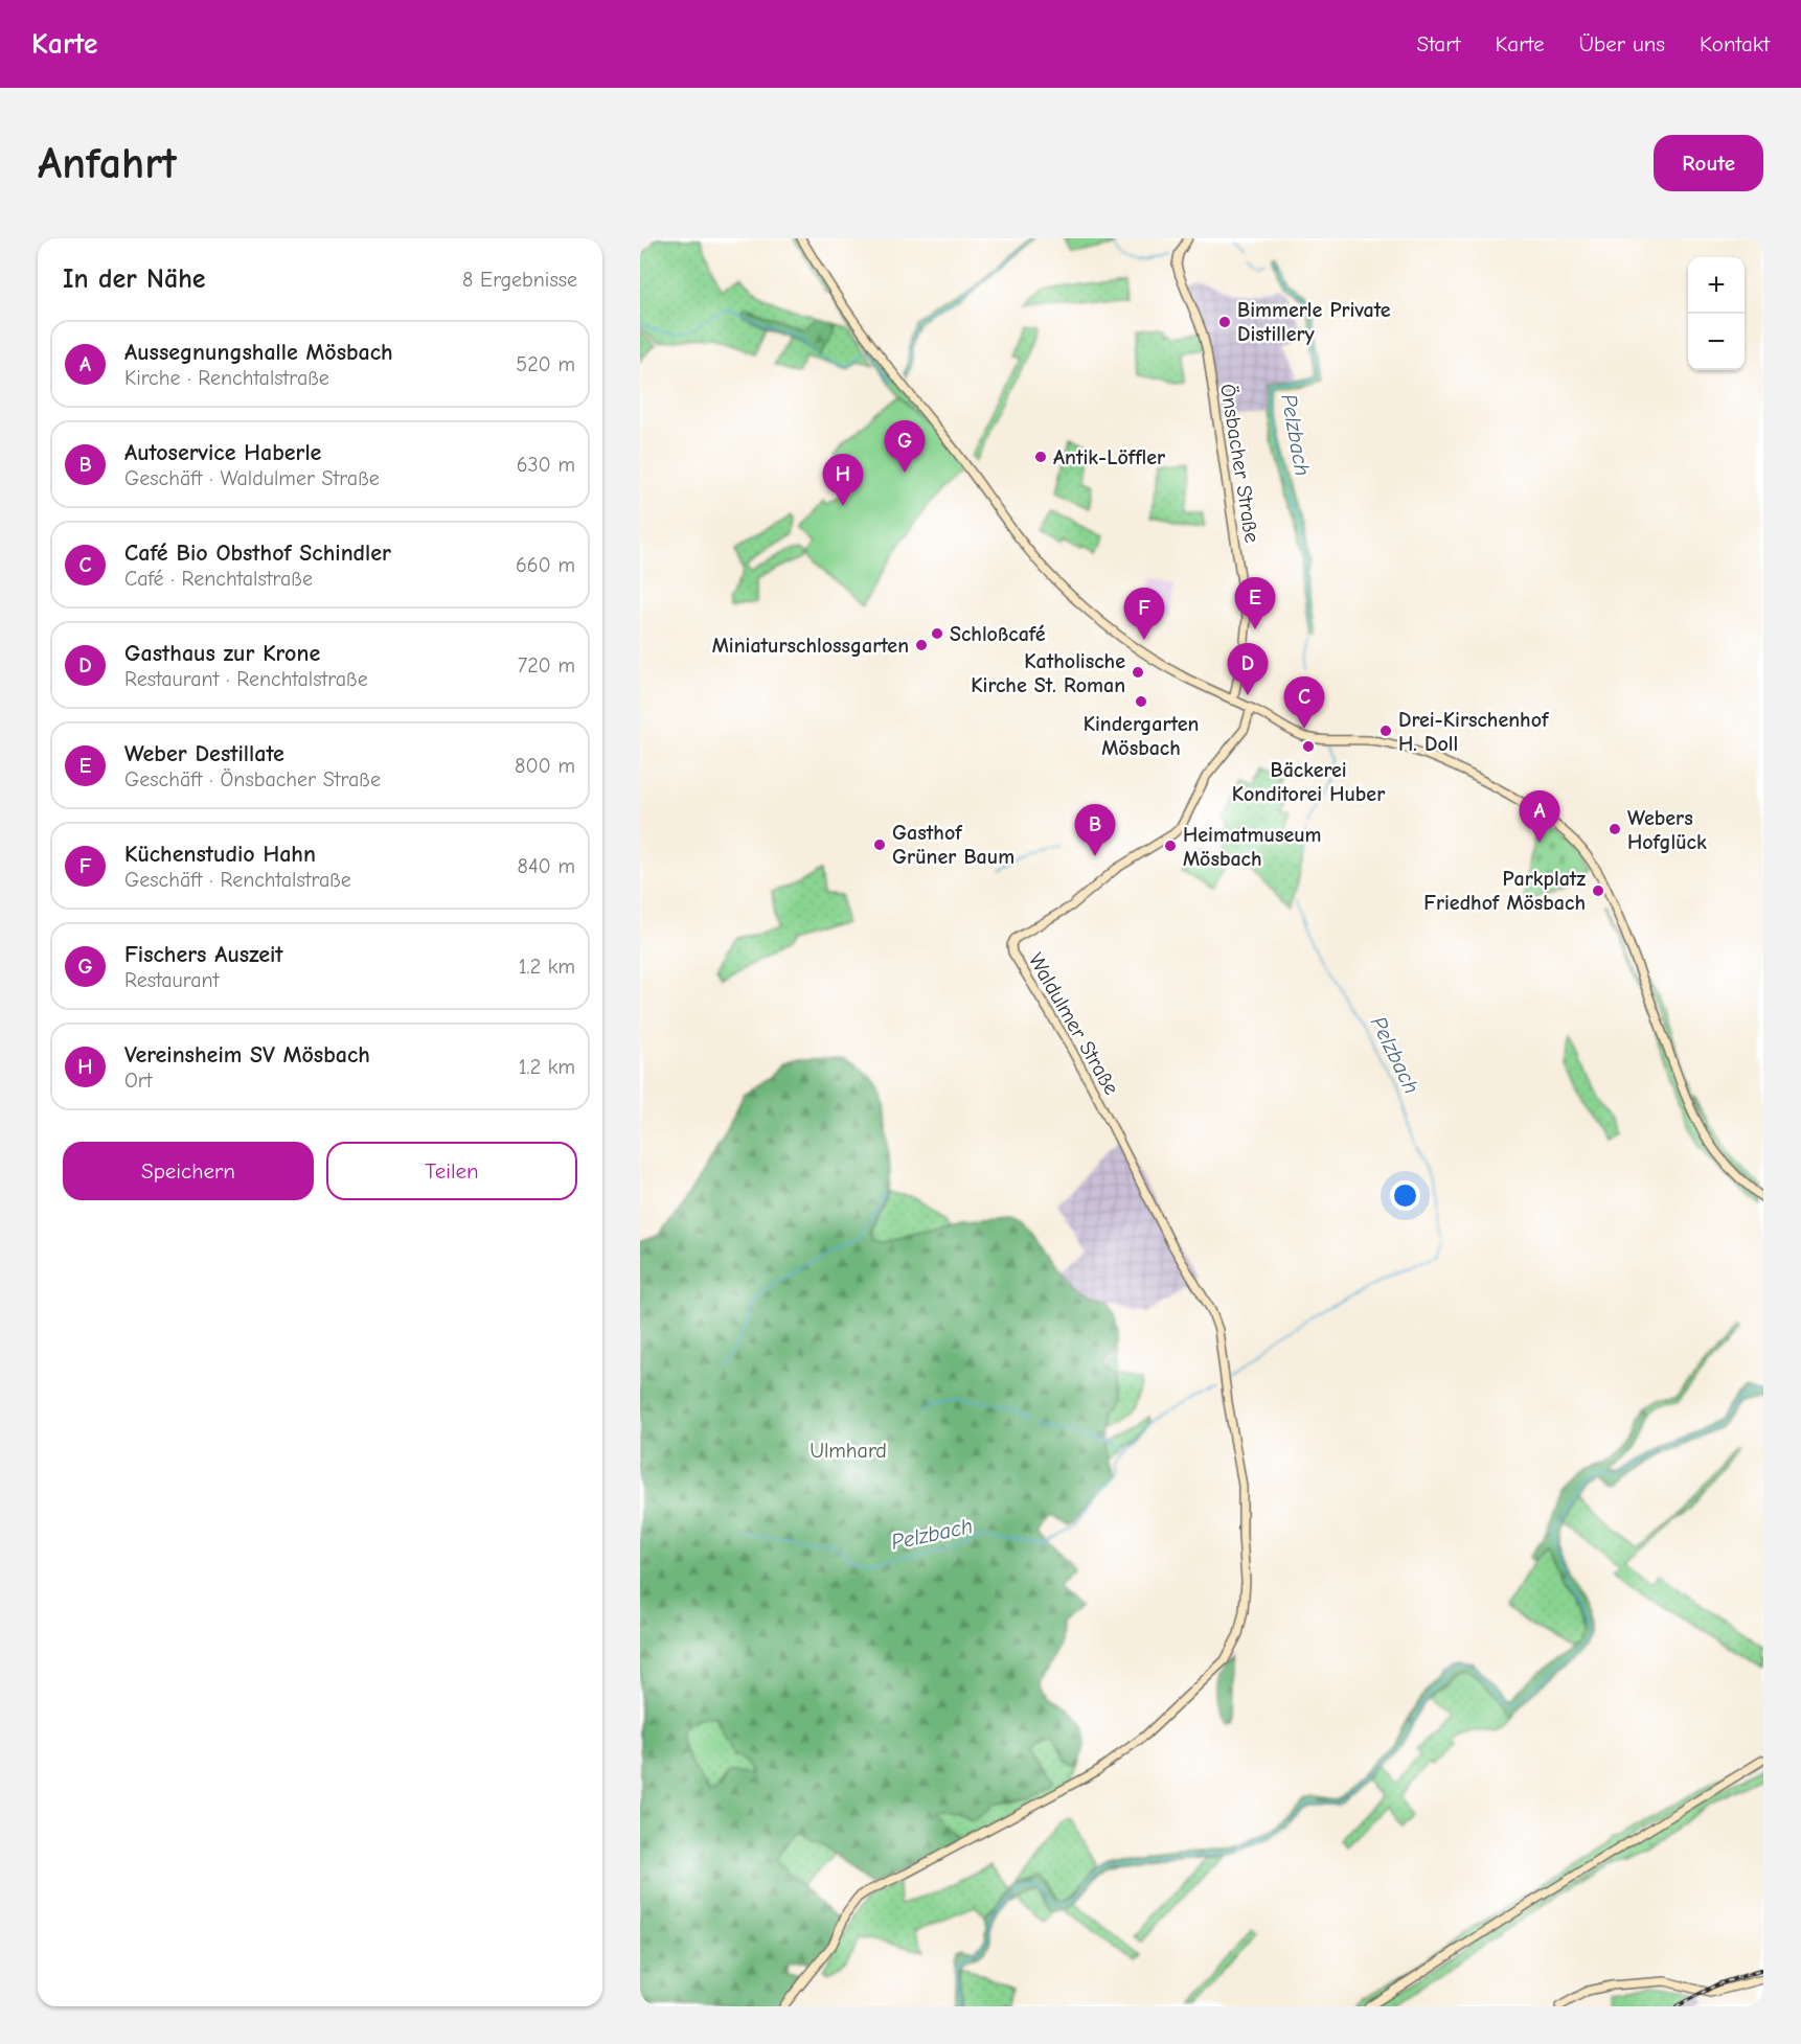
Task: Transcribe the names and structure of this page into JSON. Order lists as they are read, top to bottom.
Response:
{
  "streets": {
    "street": ["Önsbacher Straße", "Waldulmer Straße"]
  },
  "water": ["Pelzbach"],
  "parks": ["Ulmhard"],
  "places": [
    "Bimmerle Private Distillery",
    "Antik-Löffler",
    "Schloßcafé",
    "Miniaturschlossgarten",
    "Katholische Kirche St. Roman",
    "Kindergarten Mösbach",
    "Drei-Kirschenhof H. Doll",
    "Bäckerei Konditorei Huber",
    "Webers Hofglück",
    "Gasthof Grüner Baum",
    "Heimatmuseum Mösbach",
    "Parkplatz Friedhof Mösbach"
  ],
  "page": {
    "header": "Karte",
    "nav": [
      "Start",
      "Karte",
      "Über uns",
      "Kontakt"
    ],
    "buttons": [
      "Route",
      ["Speichern", "Teilen"]
    ],
    "title": "Anfahrt",
    "heading": ["In der Nähe", "8 Ergebnisse"],
    "map_buttons": ["+", "−"],
    "list": [
      {
        "mark": "A",
        "name": "Aussegnungshalle Mösbach",
        "note": "Kirche · Renchtalstraße",
        "value": "520 m"
      },
      {
        "mark": "B",
        "name": "Autoservice Haberle",
        "note": "Geschäft · Waldulmer Straße",
        "value": "630 m"
      },
      {
        "mark": "C",
        "name": "Café Bio Obsthof Schindler",
        "note": "Café · Renchtalstraße",
        "value": "660 m"
      },
      {
        "mark": "D",
        "name": "Gasthaus zur Krone",
        "note": "Restaurant · Renchtalstraße",
        "value": "720 m"
      },
      {
        "mark": "E",
        "name": "Weber Destillate",
        "note": "Geschäft · Önsbacher Straße",
        "value": "800 m"
      },
      {
        "mark": "F",
        "name": "Küchenstudio Hahn",
        "note": "Geschäft · Renchtalstraße",
        "value": "840 m"
      },
      {
        "mark": "G",
        "name": "Fischers Auszeit",
        "note": "Restaurant",
        "value": "1.2 km"
      },
      {
        "mark": "H",
        "name": "Vereinsheim SV Mösbach",
        "note": "Ort",
        "value": "1.2 km"
      }
    ],
    "pins": [
      "G",
      "H",
      "E",
      "F",
      "D",
      "C",
      "A",
      "B"
    ]
  }
}
